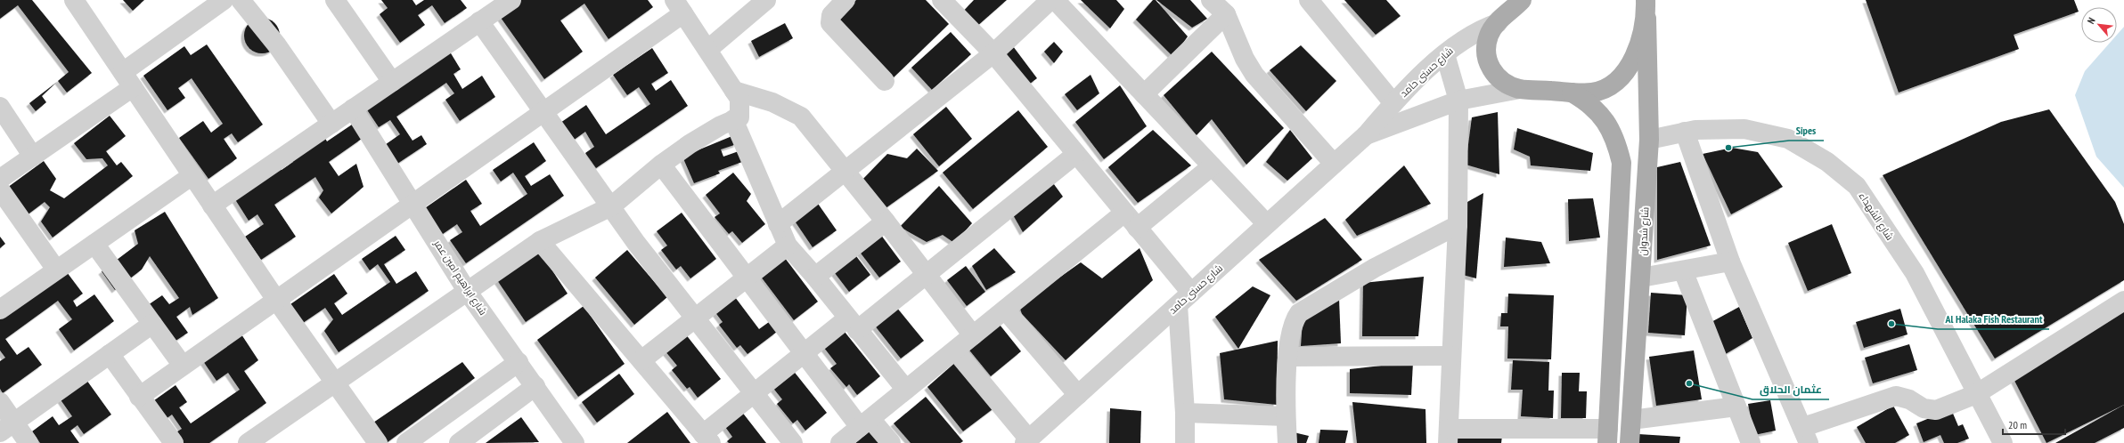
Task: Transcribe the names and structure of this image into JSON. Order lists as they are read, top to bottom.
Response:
{
  "streets": {
    "main road": ["شارع شدوان"],
    "street": ["شارع حسنى حامد", "شارع الشهداء", "شارع ابراهيم امين عمر"]
  },
  "crossings": [
    ["شارع الشهداء", "شارع شدوان"]
  ],
  "places": ["Sipes", "Al Halaka Fish Restaurant", "عثمان الحلاق"],
  "scale_bar": "20 m",
  "north": "top left"
}
